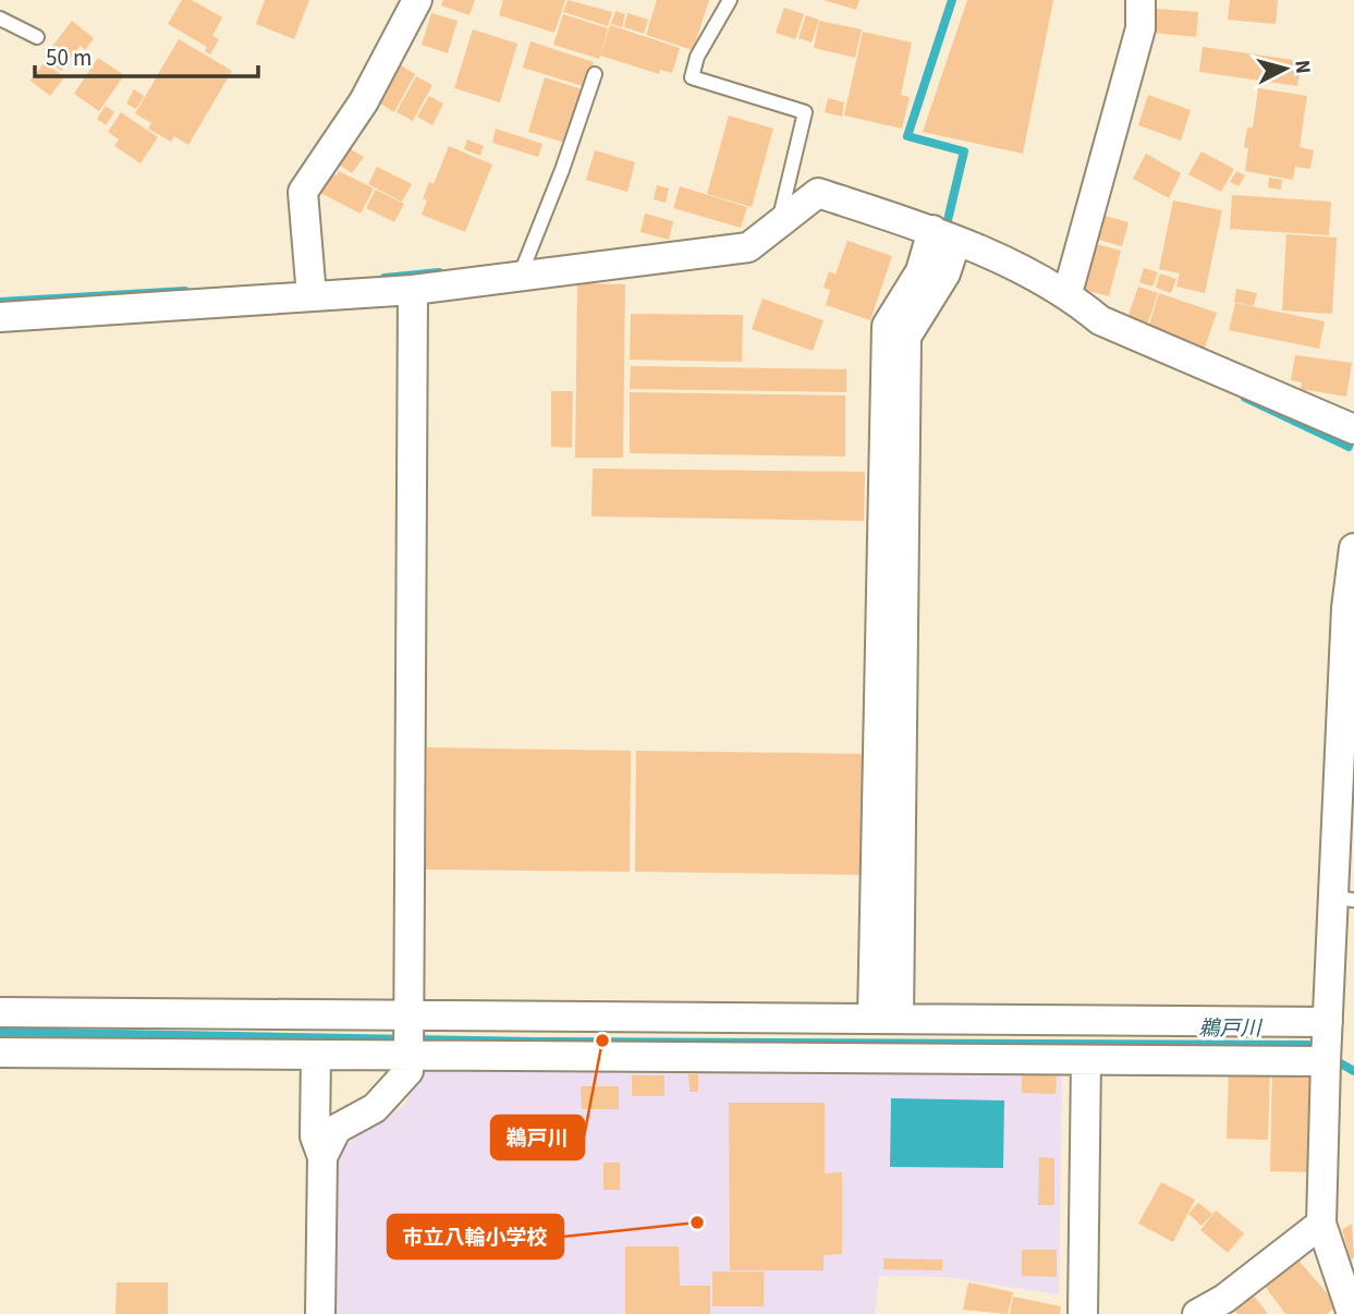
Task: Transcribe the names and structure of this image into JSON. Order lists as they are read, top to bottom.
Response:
{
  "water": ["鵜戸川"],
  "places": ["鵜戸川", "市立八輪小学校"],
  "scale_bar": "50 m",
  "north": "right"
}
